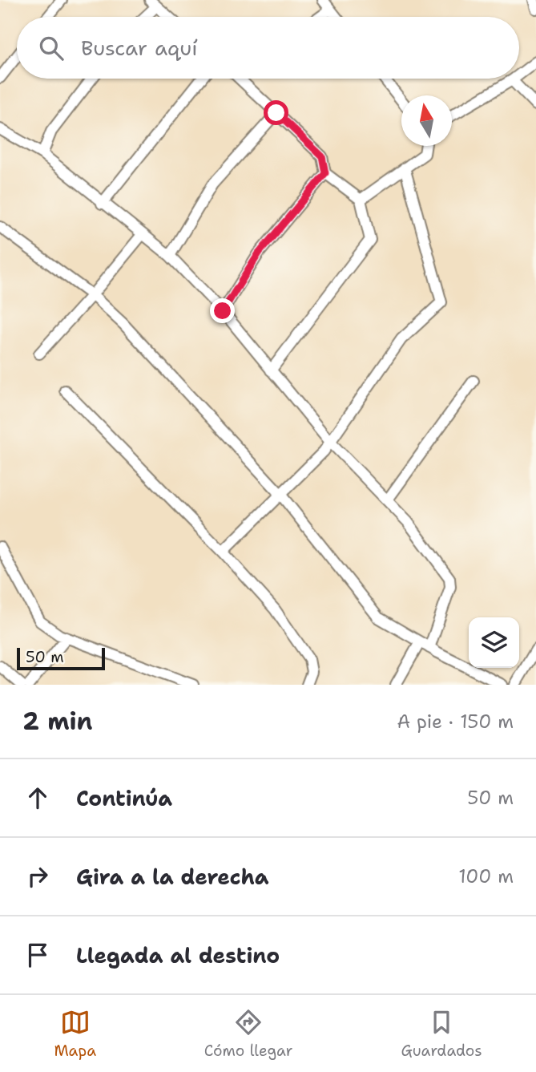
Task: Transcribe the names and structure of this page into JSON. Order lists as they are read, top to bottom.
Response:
{
  "scale_bar": "50 m",
  "north": "top",
  "page": {
    "search": "Buscar aquí",
    "scale": "50 m",
    "heading": ["2 min", "A pie · 150 m"],
    "list": [
      ["Continúa", "50 m"],
      ["Gira a la derecha", "100 m"],
      "Llegada al destino"
    ],
    "nav": ["Mapa", "Cómo llegar", "Guardados"]
  }
}
